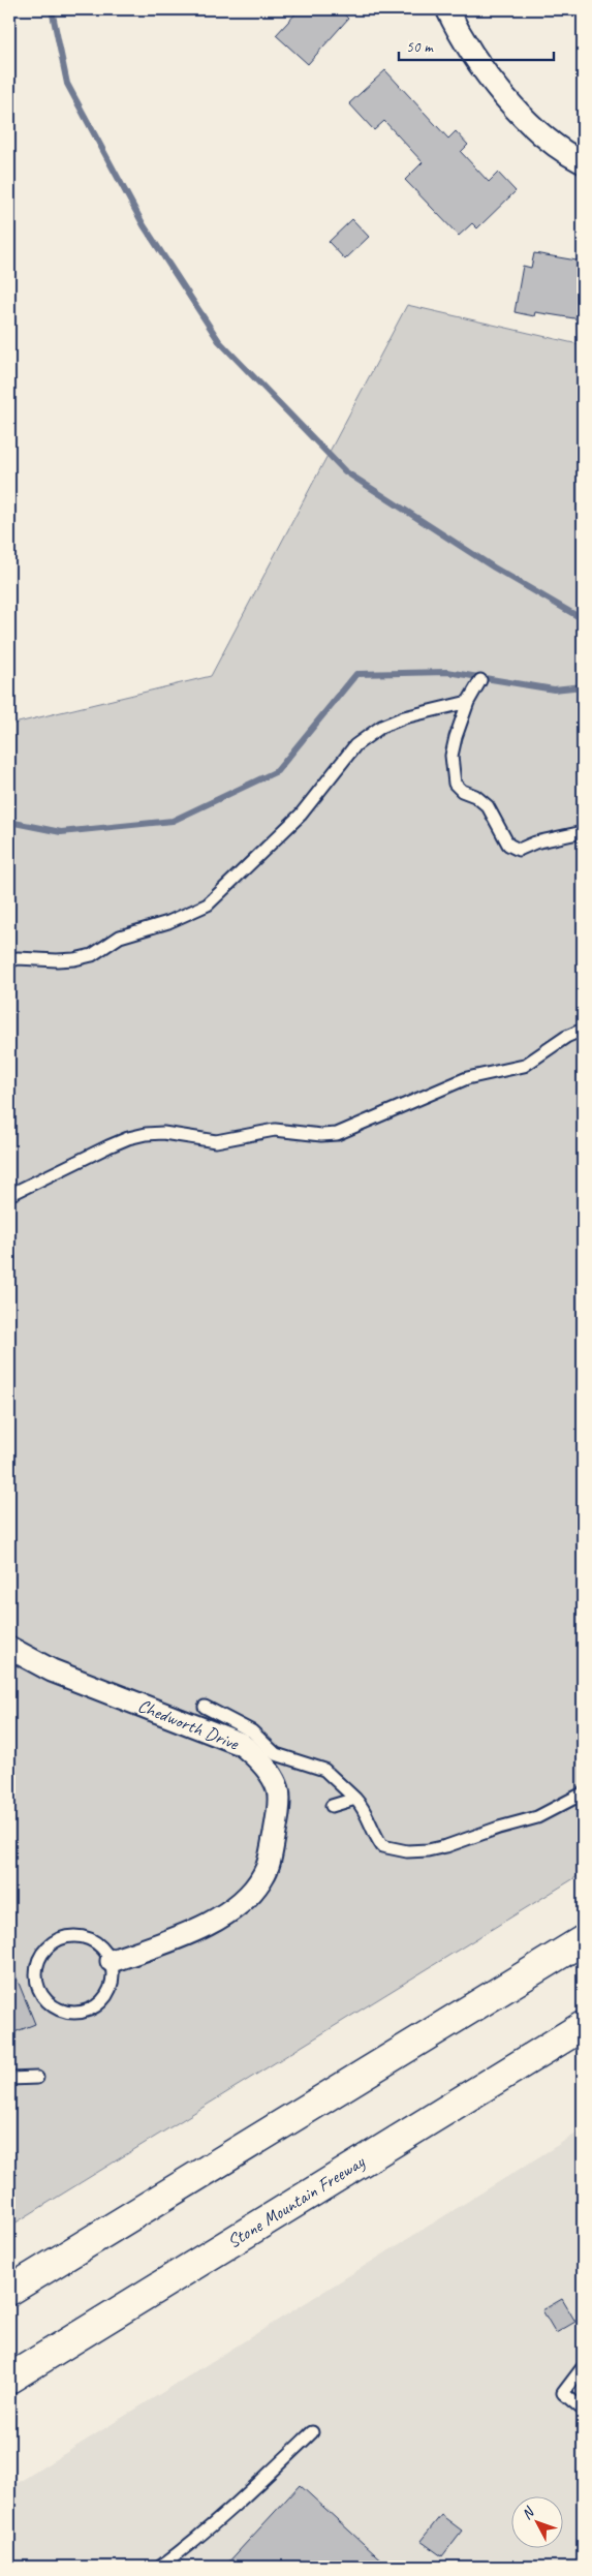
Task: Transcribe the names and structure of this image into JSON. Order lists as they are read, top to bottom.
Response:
{
  "streets": {
    "highway": ["Stone Mountain Freeway"],
    "street": ["Chedworth Drive"]
  },
  "scale_bar": "50 m",
  "north": "top left"
}
